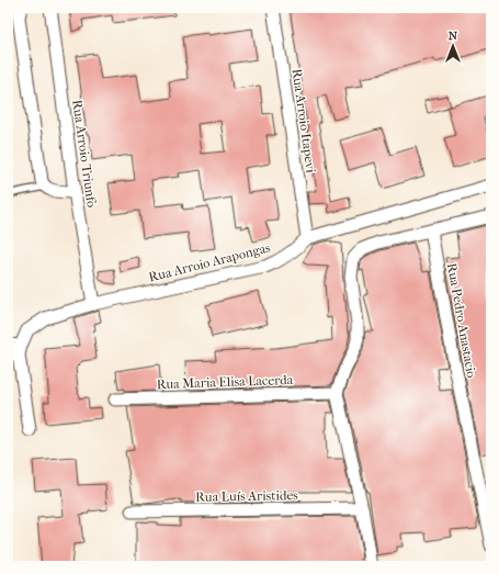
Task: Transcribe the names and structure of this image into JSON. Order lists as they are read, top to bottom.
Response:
{
  "streets": {
    "street": [
      "Rua Arroio Itapevi",
      "Rua Arroio Triunfo",
      "Rua Arroio Arapongas",
      "Rua Pedro Anastacio",
      "Rua Maria Elisa Lacerda",
      "Rua Luís Aristides"
    ]
  },
  "crossings": [
    ["Rua Arroio Itapevi", "Rua Arroio Arapongas"],
    ["Rua Arroio Triunfo", "Rua Arroio Arapongas"]
  ],
  "north": "top"
}
